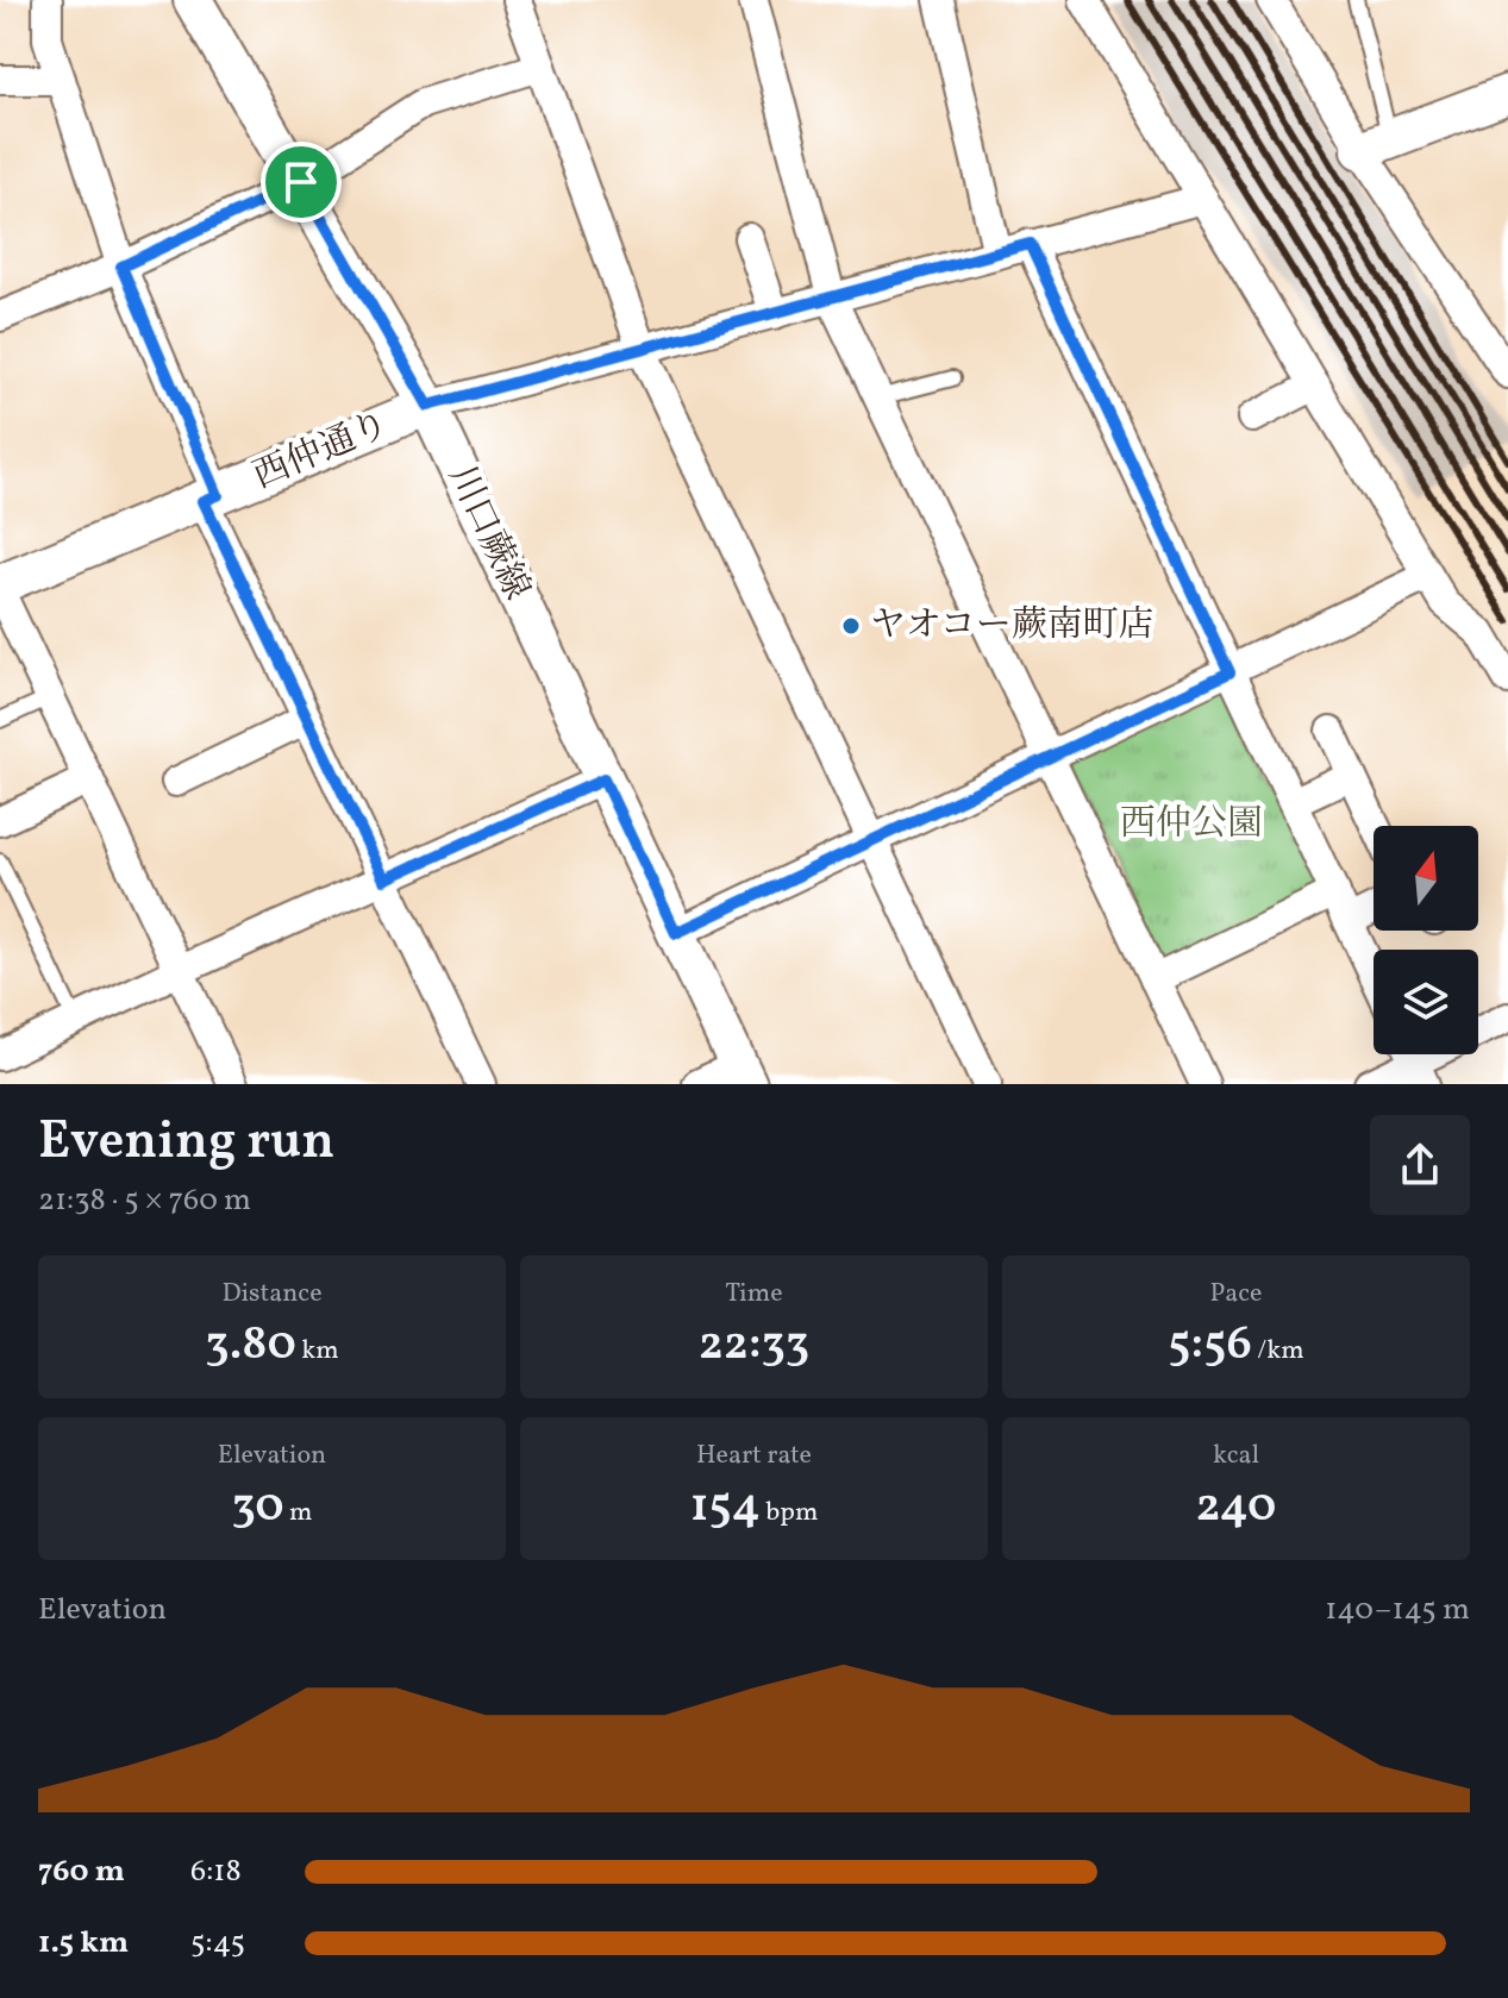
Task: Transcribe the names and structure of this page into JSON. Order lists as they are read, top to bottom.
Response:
{
  "streets": {
    "main road": ["西仲通り", "川口蕨線"]
  },
  "crossings": [
    ["西仲通り", "川口蕨線"]
  ],
  "parks": ["西仲公園"],
  "places": ["ヤオコー蕨南町店"],
  "north": "top",
  "page": {
    "heading": ["Evening run", "21:38 · 5 × 760 m"],
    "stats": [
      ["Distance", "3.80 km"],
      ["Time", "22:33"],
      ["Pace", "5:56 /km"],
      ["Elevation", "30 m"],
      ["Heart rate", "154 bpm"],
      ["kcal", "240"]
    ],
    "chart": ["Elevation", "140–145 m"],
    "list": [
      {
        "name": "760 m",
        "note": "6:18"
      },
      {
        "name": "1.5 km",
        "note": "5:45"
      }
    ]
  }
}
